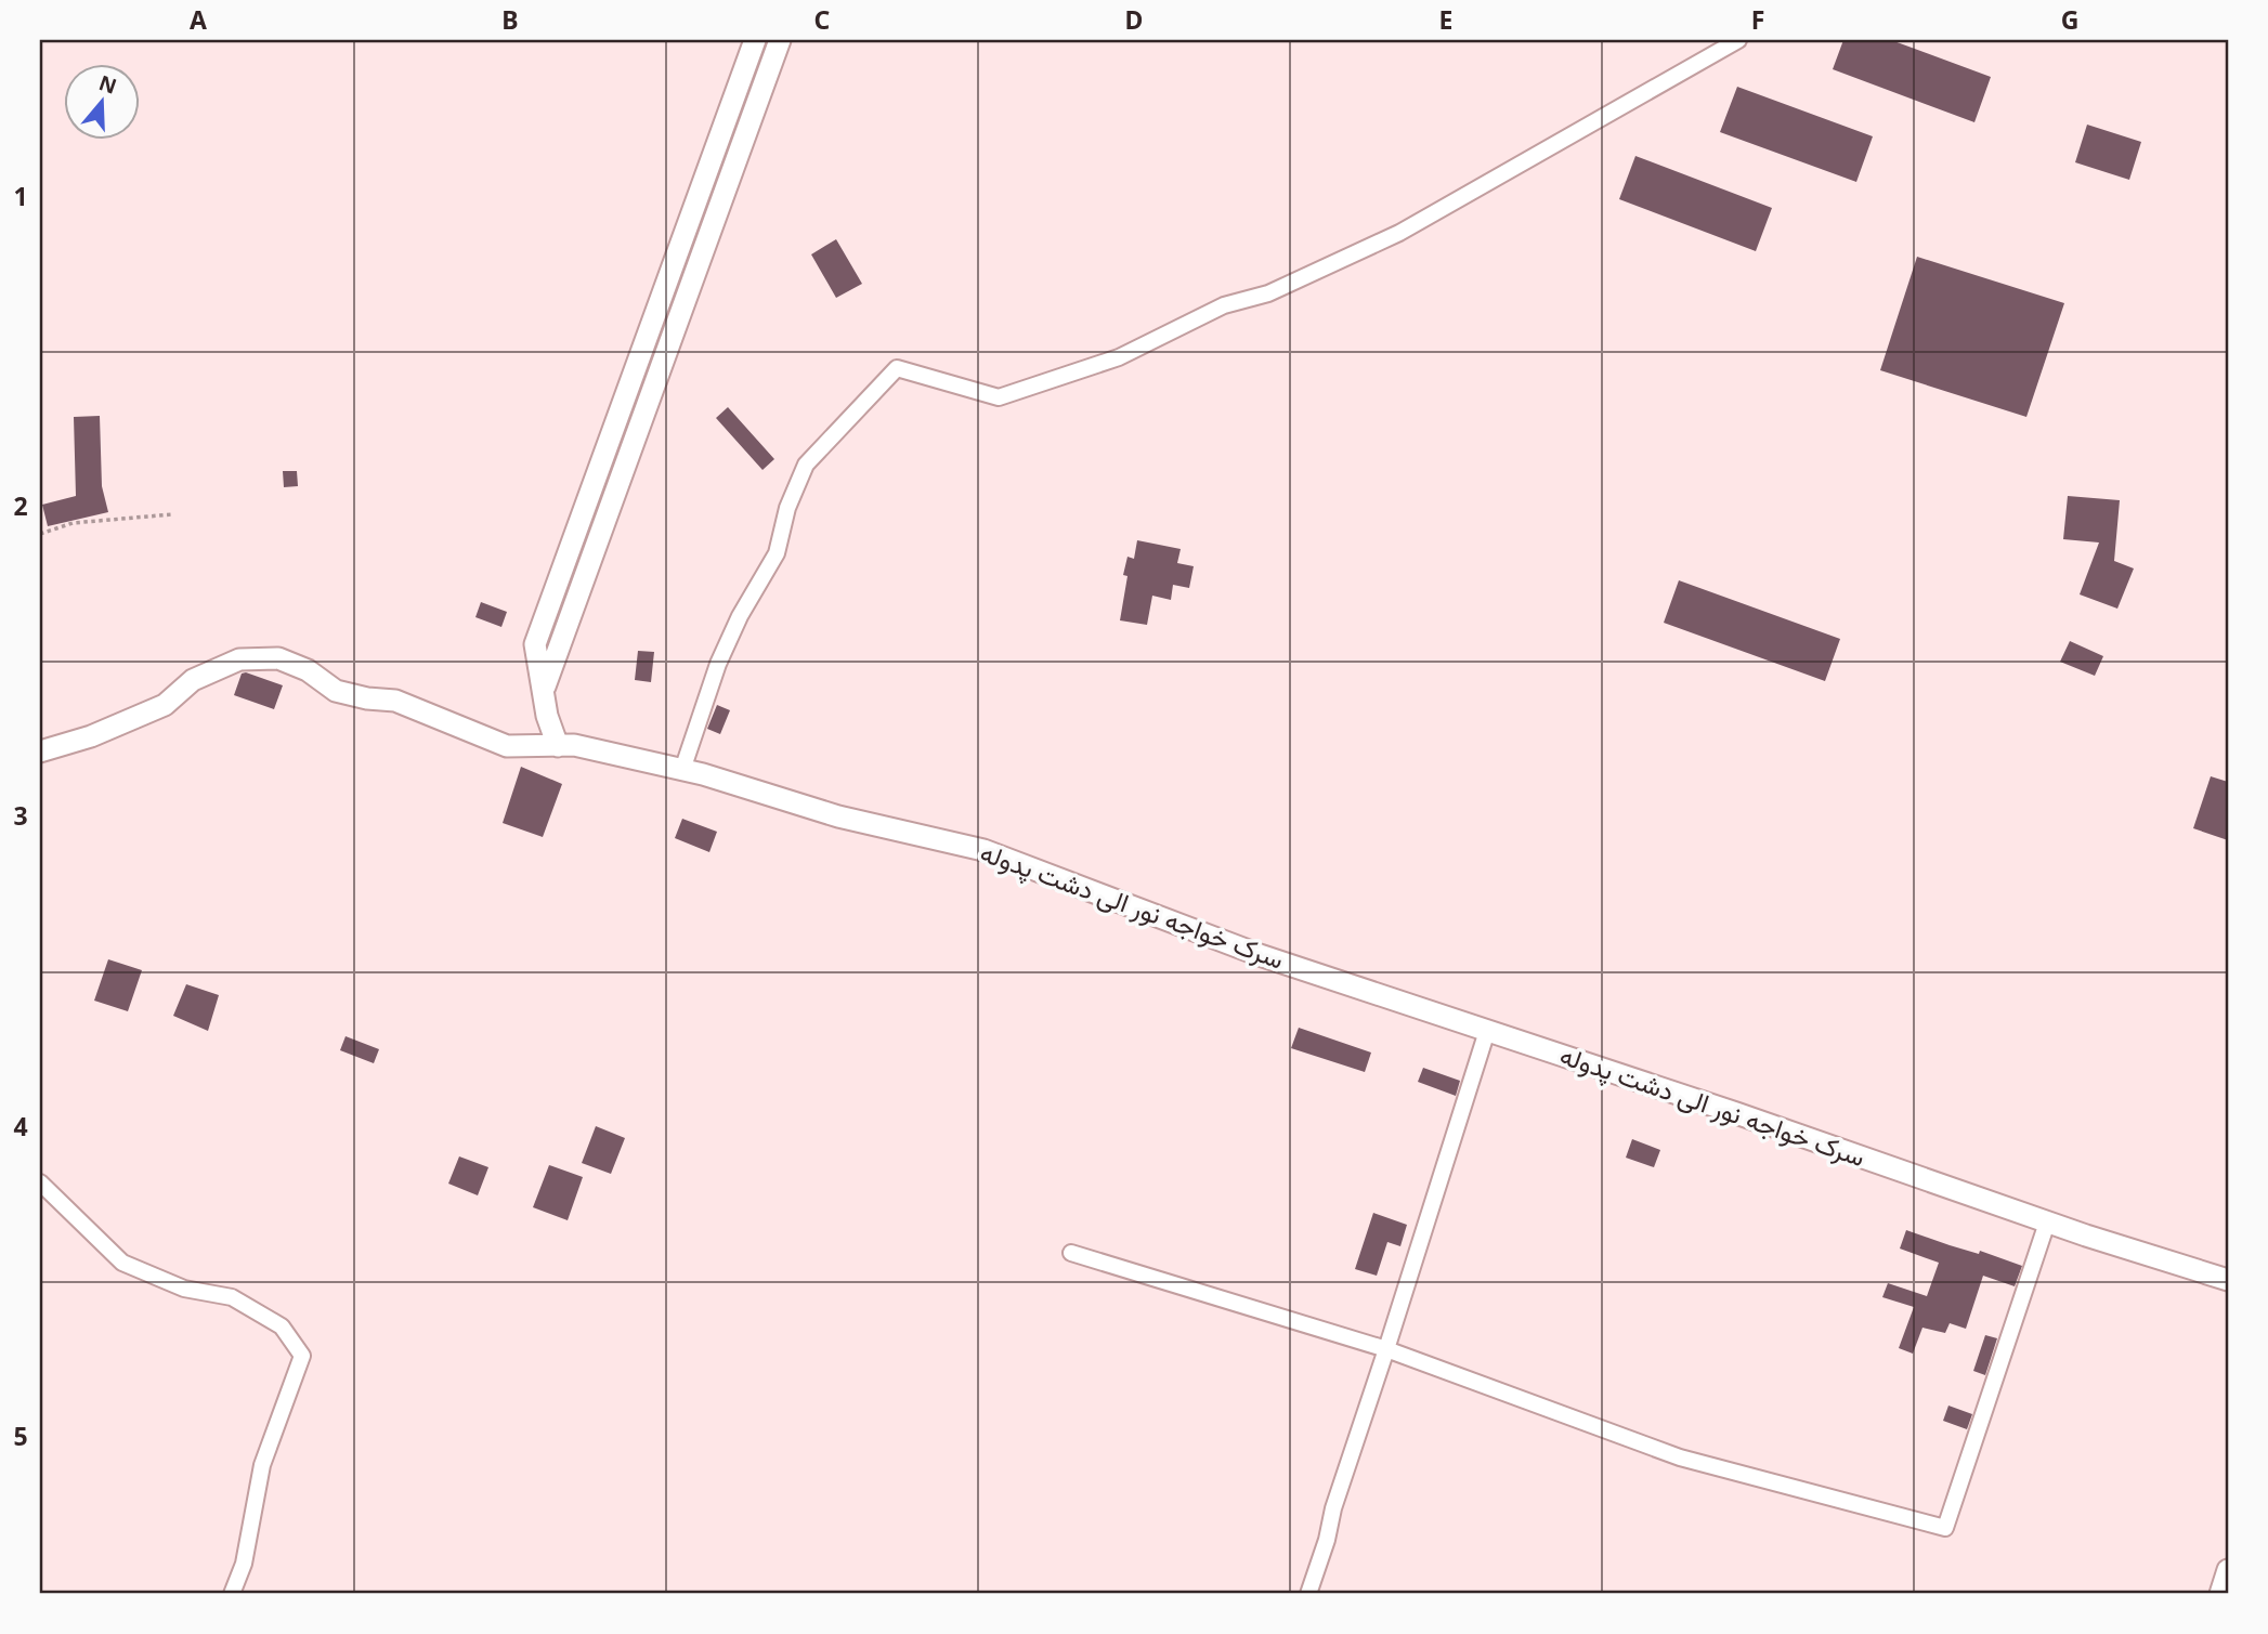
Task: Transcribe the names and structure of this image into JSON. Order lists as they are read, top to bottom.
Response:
{
  "streets": {
    "main road": ["سرک خواجه نور الی دشت پدوله"]
  },
  "north": "top",
  "grid": {
    "columns": [
      "A",
      "B",
      "C",
      "D",
      "E",
      "F",
      "G"
    ],
    "rows": [
      "1",
      "2",
      "3",
      "4",
      "5"
    ]
  }
}
